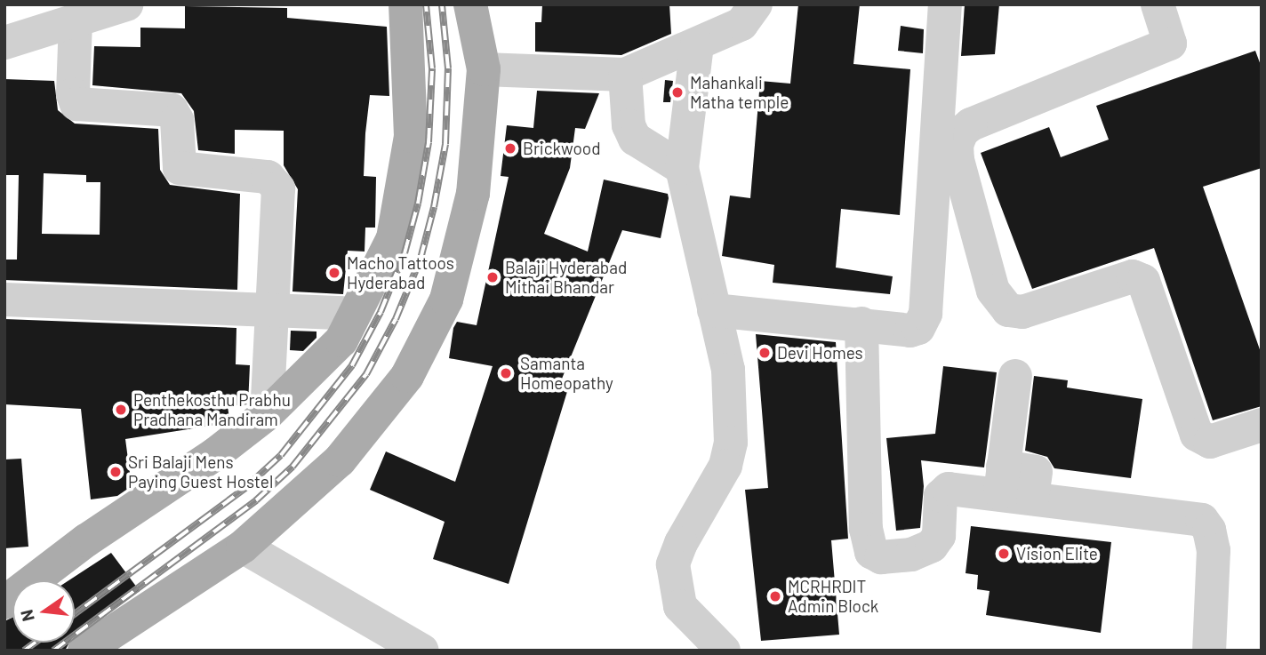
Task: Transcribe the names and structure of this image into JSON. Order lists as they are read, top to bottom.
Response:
{
  "places": [
    "Mahankali Matha temple",
    "Brickwood",
    "Macho Tattoos Hyderabad",
    "Balaji Hyderabad Mithai Bhandar",
    "Devi Homes",
    "Samanta Homeopathy",
    "Penthekosthu Prabhu Pradhana Mandiram",
    "Sri Balaji Mens Paying Guest Hostel",
    "Vision Elite",
    "MCRHRDIT Admin Block"
  ],
  "north": "left"
}
